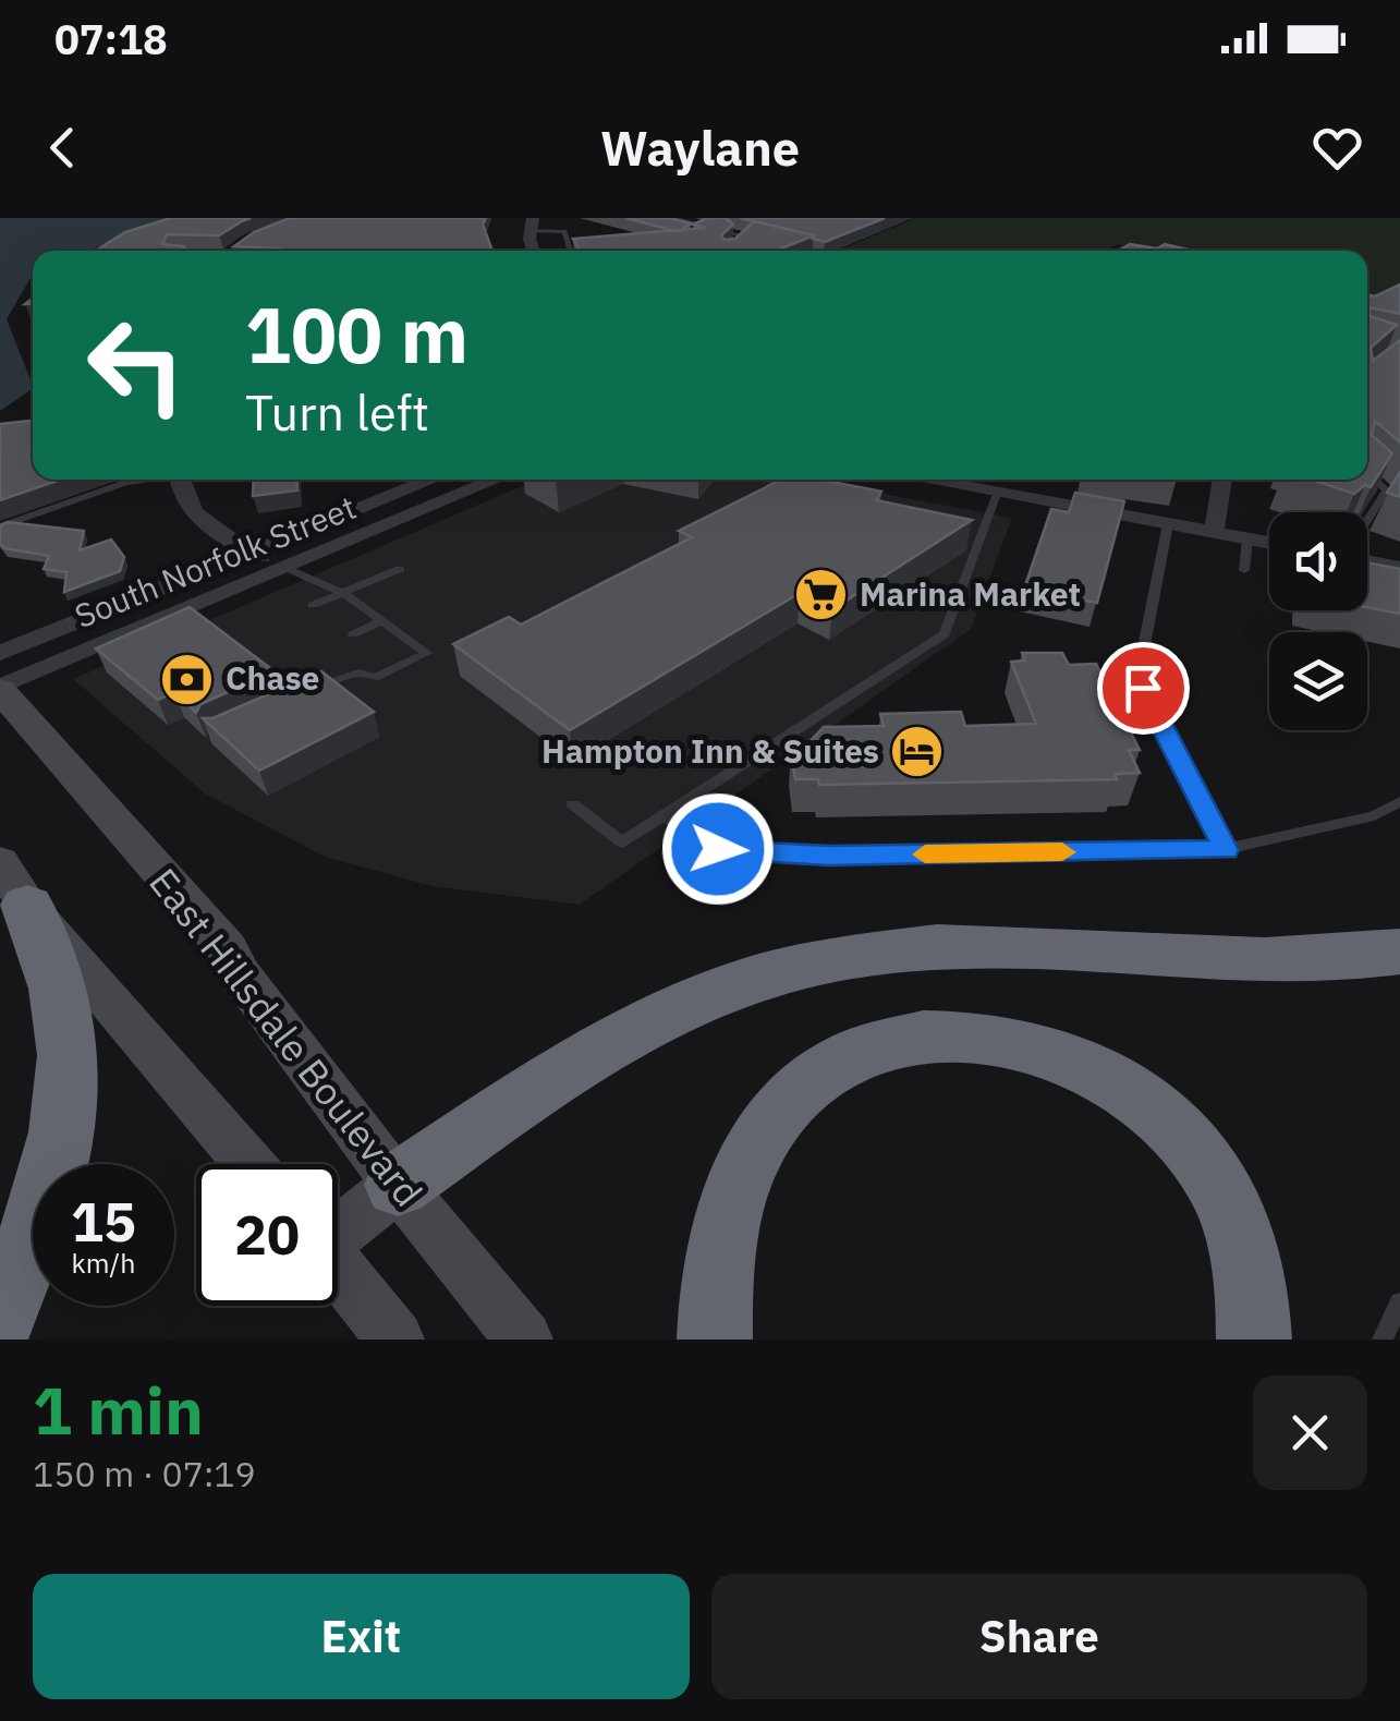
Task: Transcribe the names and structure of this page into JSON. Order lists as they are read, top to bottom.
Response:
{
  "streets": {
    "main road": ["East Hillsdale Boulevard"],
    "street": ["South Norfolk Street"]
  },
  "crossings": [
    ["South Norfolk Street", "East Hillsdale Boulevard"]
  ],
  "places": {
    "supermarket": ["Marina Market"],
    "bank": ["Chase"],
    "hotel": ["Hampton Inn & Suites"]
  },
  "page": {
    "status": "07:18",
    "header": "Waylane",
    "turn": ["100 m", "Turn left"],
    "speed": "15 km/h",
    "limit": "20",
    "heading": ["1 min", "150 m · 07:19"],
    "buttons": ["Exit", "Share"]
  }
}
